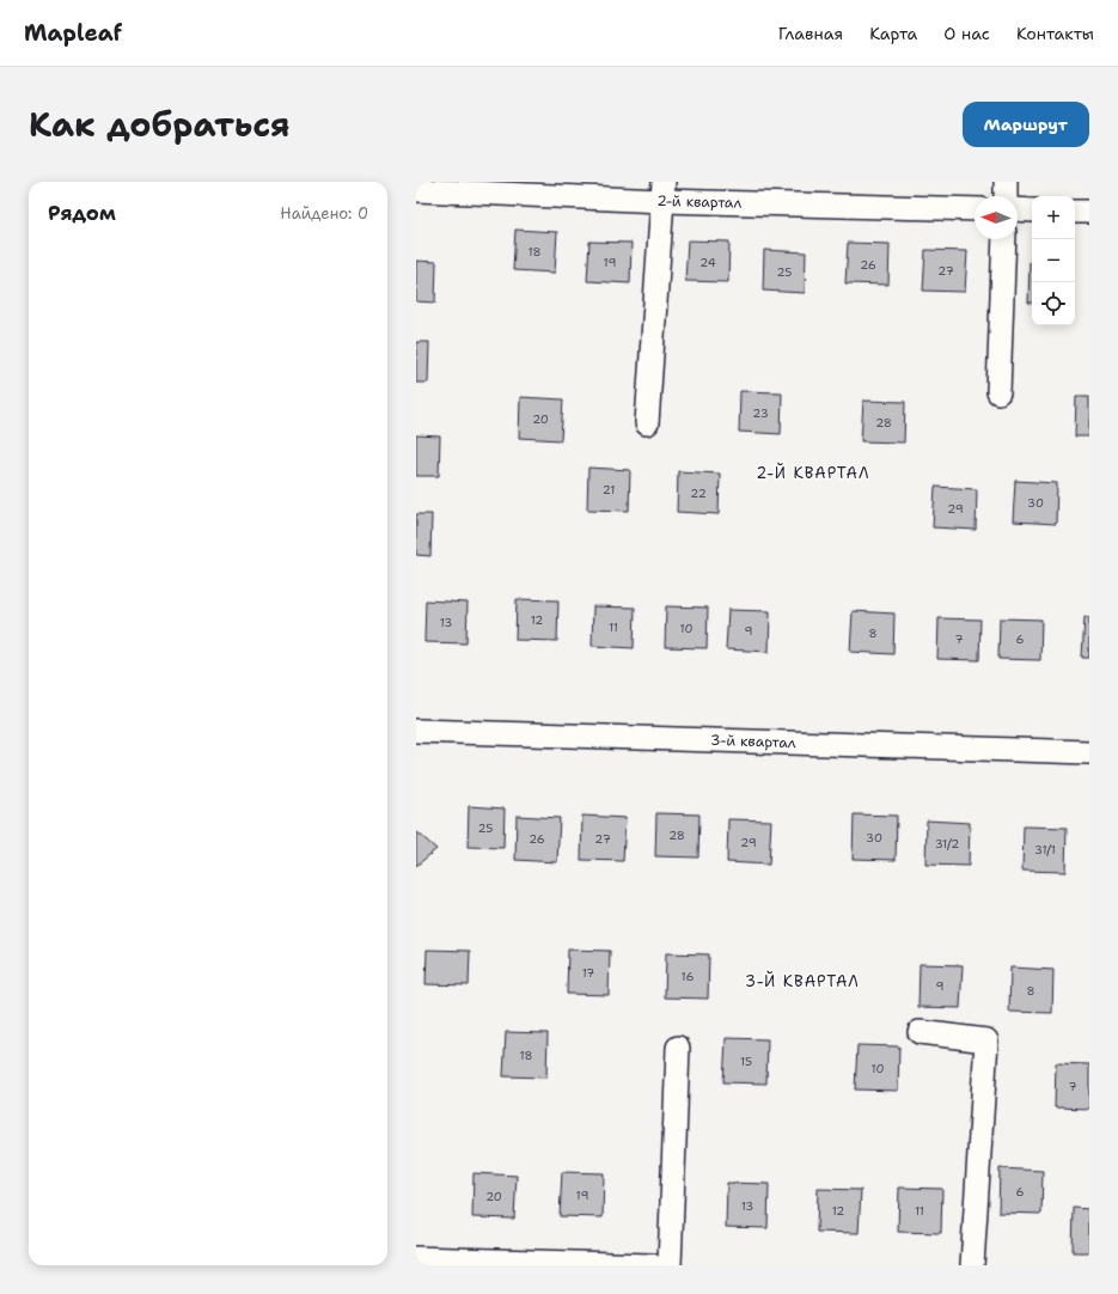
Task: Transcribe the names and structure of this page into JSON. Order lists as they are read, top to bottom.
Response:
{
  "streets": {
    "street": ["2-й квартал", "3-й квартал"]
  },
  "districts": ["2-Й КВАРТАЛ", "3-Й КВАРТАЛ"],
  "house_numbers": [
    "18",
    "19",
    "24",
    "26",
    "27",
    "25",
    "23",
    "20",
    "28",
    "21",
    "22",
    "30",
    "29",
    "12",
    "13",
    "11",
    "10",
    "9",
    "8",
    "7",
    "6",
    "25",
    "28",
    "30",
    "26",
    "27",
    "29",
    "31/2",
    "31/1",
    "17",
    "16",
    "9",
    "8",
    "18",
    "15",
    "10",
    "7",
    "6",
    "19",
    "20",
    "13",
    "12",
    "11"
  ],
  "north": "left",
  "page": {
    "header": "Mapleaf",
    "nav": [
      "Главная",
      "Карта",
      "О нас",
      "Контакты"
    ],
    "title": "Как добраться",
    "buttons": "Маршрут",
    "heading": ["Рядом", "Найдено: 0"],
    "map_buttons": ["+", "−"]
  }
}
